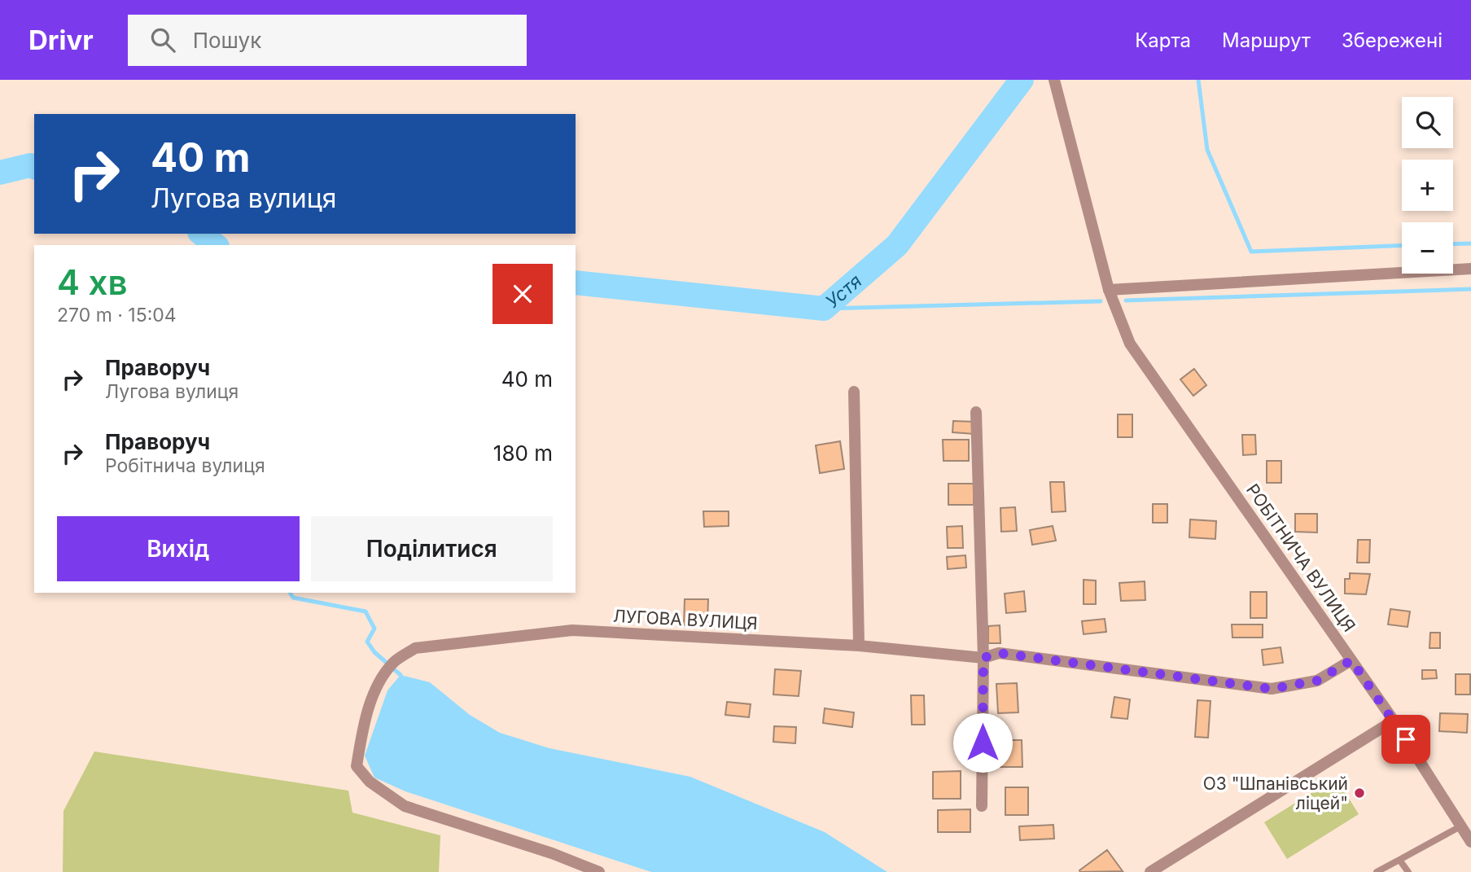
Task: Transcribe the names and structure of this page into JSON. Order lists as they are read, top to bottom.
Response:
{
  "streets": {
    "street": ["РОБІТНИЧА ВУЛИЦЯ", "ЛУГОВА ВУЛИЦЯ"]
  },
  "crossings": [
    ["РОБІТНИЧА ВУЛИЦЯ", "ЛУГОВА ВУЛИЦЯ"]
  ],
  "water": ["Устя"],
  "places": ["ОЗ \"Шпанівський ліцей\""],
  "page": {
    "header": "Drivr",
    "search": "Пошук",
    "nav": ["Карта", "Маршрут", "Збережені"],
    "map_buttons": ["+", "−"],
    "turn": ["40 m", "Лугова вулиця"],
    "heading": ["4 хв", "270 m · 15:04"],
    "list": [
      {
        "name": "Праворуч",
        "note": "Лугова вулиця",
        "value": "40 m"
      },
      {
        "name": "Праворуч",
        "note": "Робітнича вулиця",
        "value": "180 m"
      }
    ],
    "buttons": ["Вихід", "Поділитися"]
  }
}
